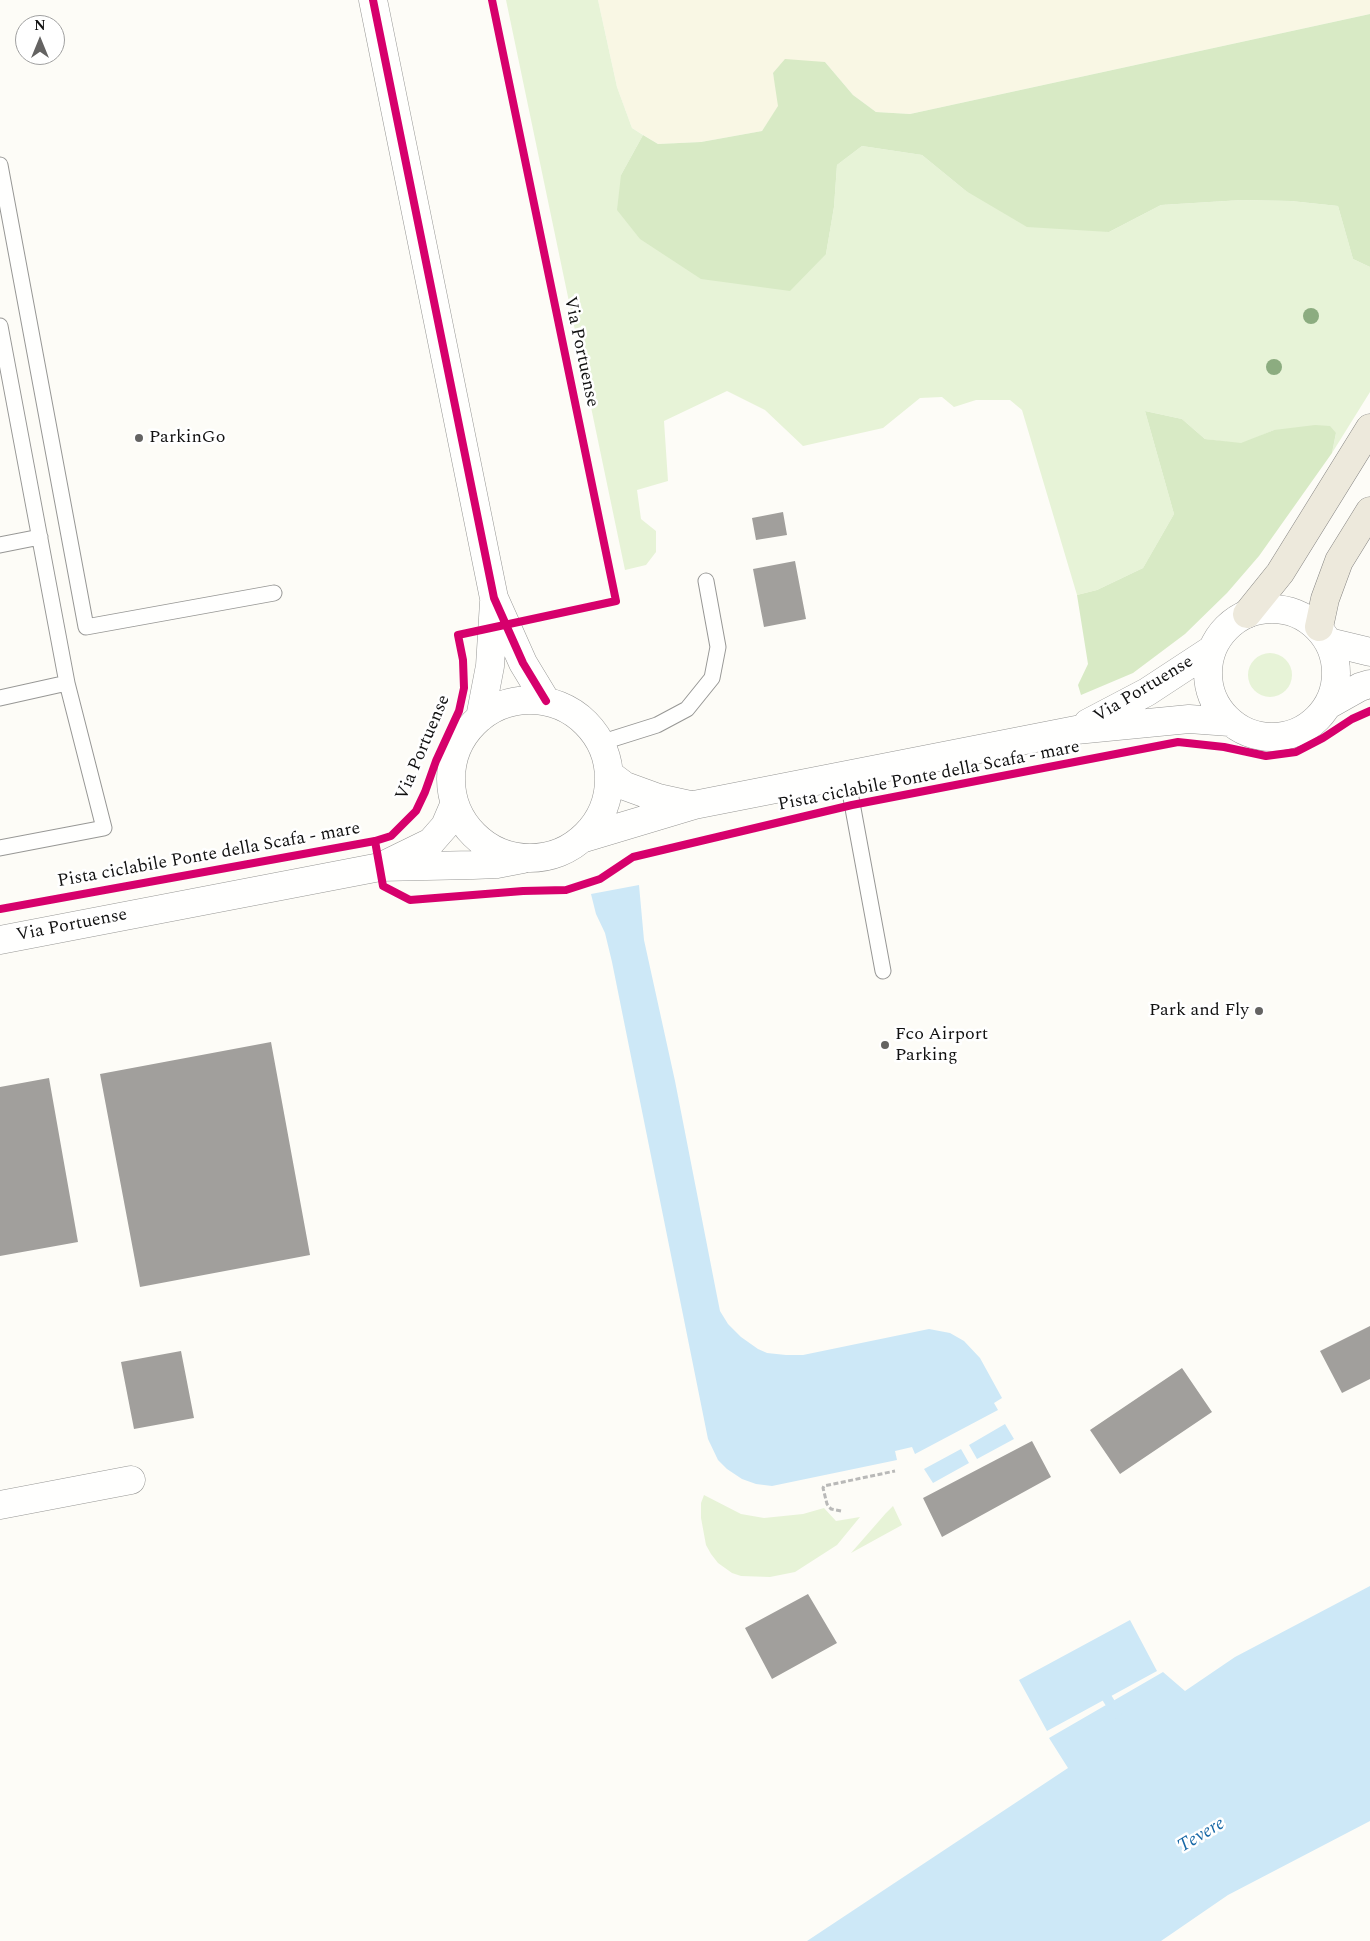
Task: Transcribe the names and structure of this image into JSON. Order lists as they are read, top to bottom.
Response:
{
  "streets": {
    "street": ["Via Portuense"],
    "cycle path": ["Pista ciclabile Ponte della Scafa - mare"]
  },
  "water": ["Tevere"],
  "places": ["ParkinGo", "Park and Fly", "Fco Airport Parking"],
  "north": "top"
}
